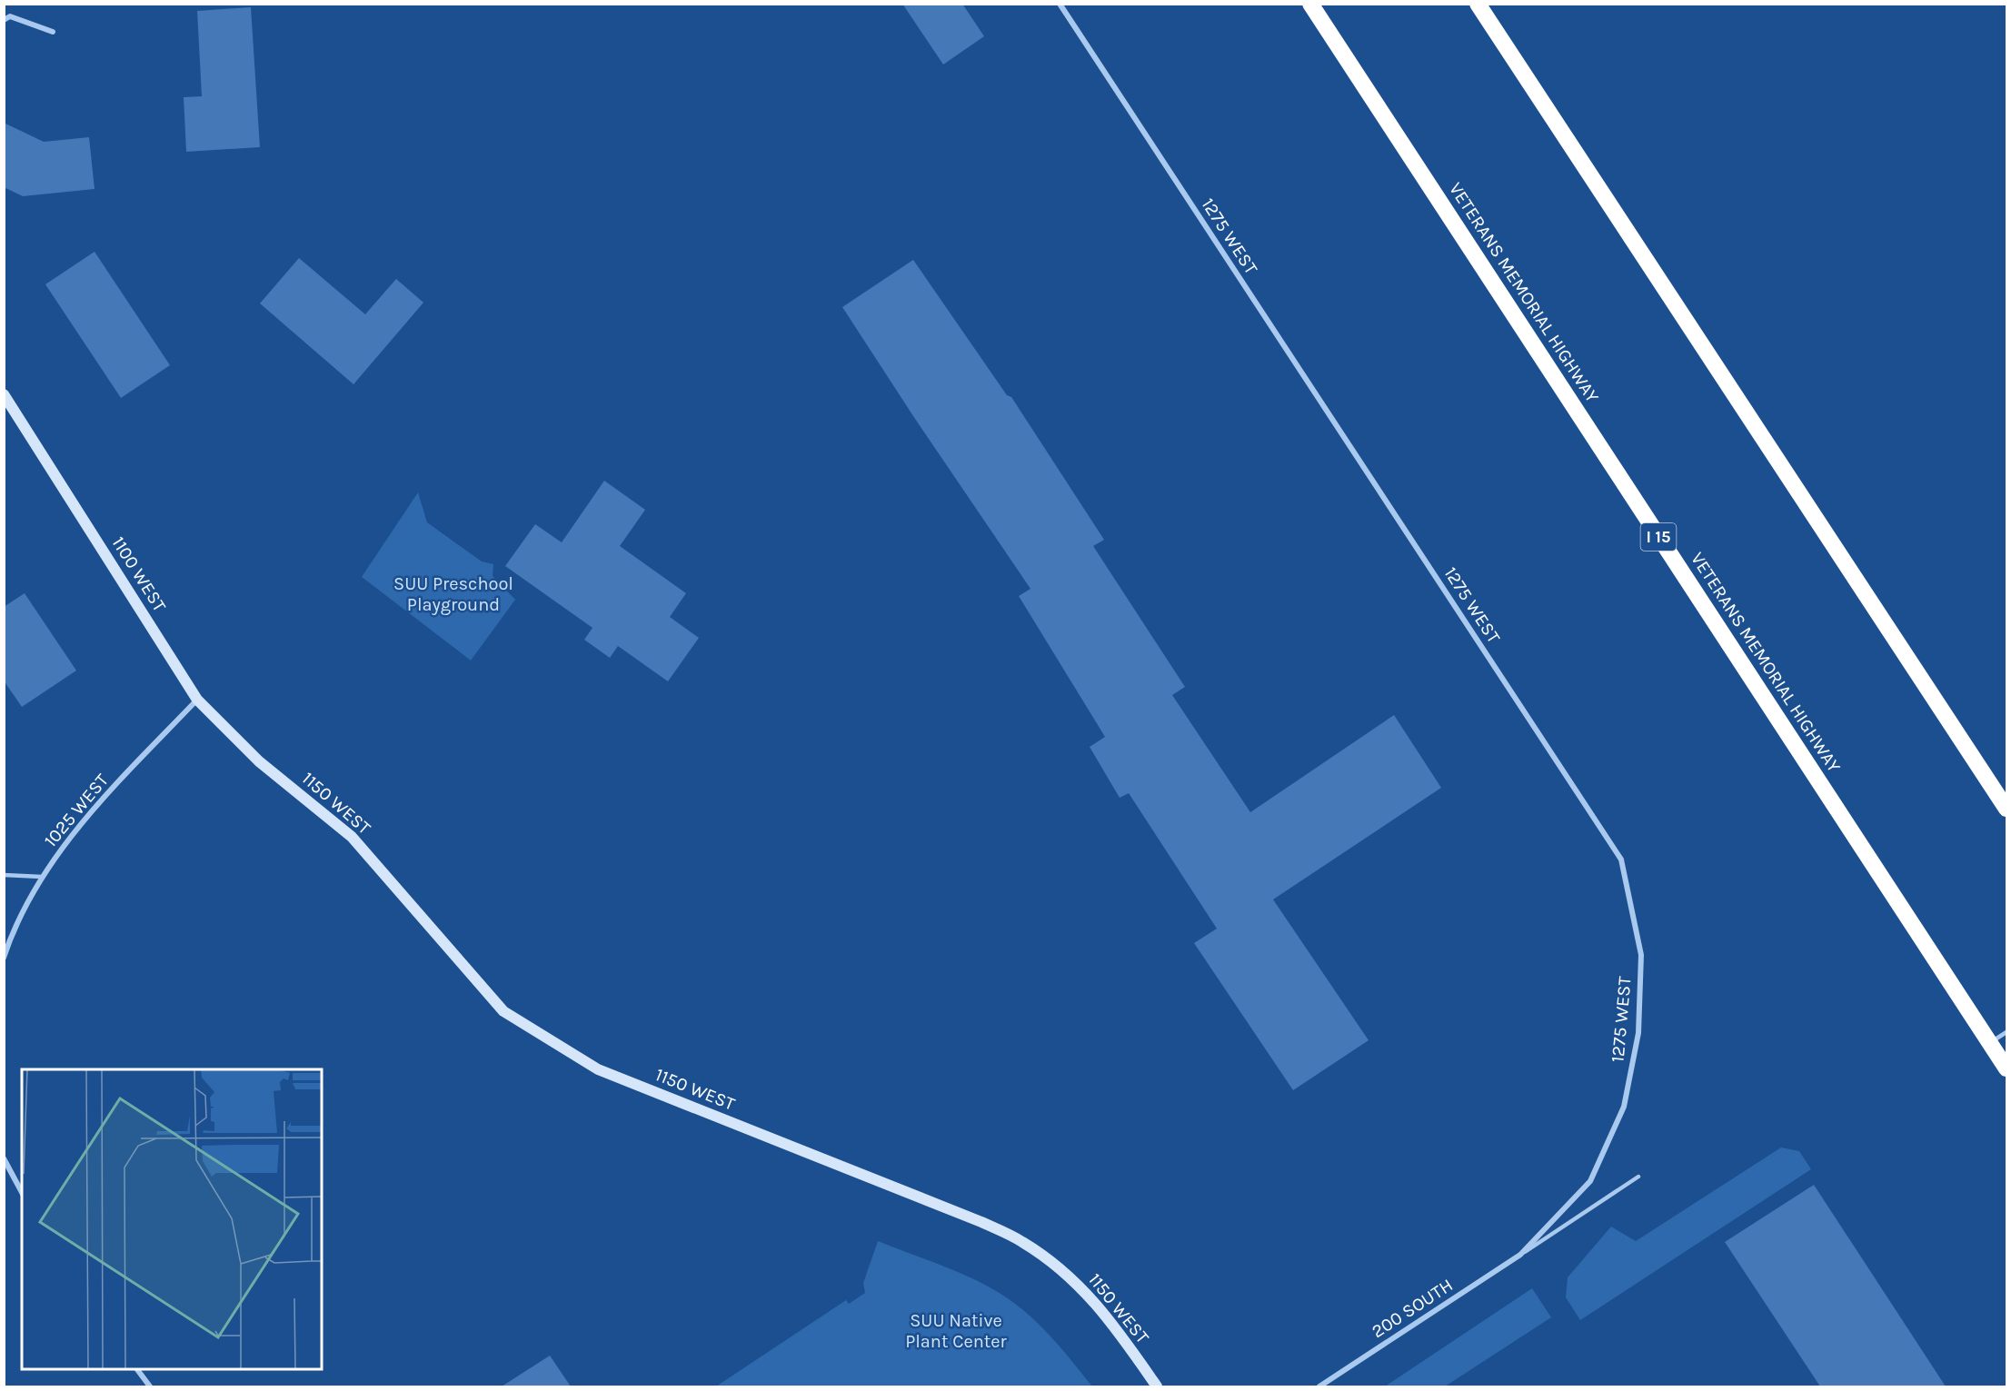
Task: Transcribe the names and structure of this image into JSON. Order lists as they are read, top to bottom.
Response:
{
  "streets": {
    "highway": ["VETERANS MEMORIAL HIGHWAY", "I 15"],
    "street": [
      "1275 WEST",
      "1100 WEST",
      "1150 WEST",
      "1025 WEST",
      "200 SOUTH"
    ]
  },
  "crossings": [
    ["1275 WEST", "200 SOUTH"],
    ["1100 WEST", "1150 WEST"],
    ["1100 WEST", "1025 WEST"]
  ],
  "parks": ["SUU Preschool Playground", "SUU Native Plant Center"]
}
